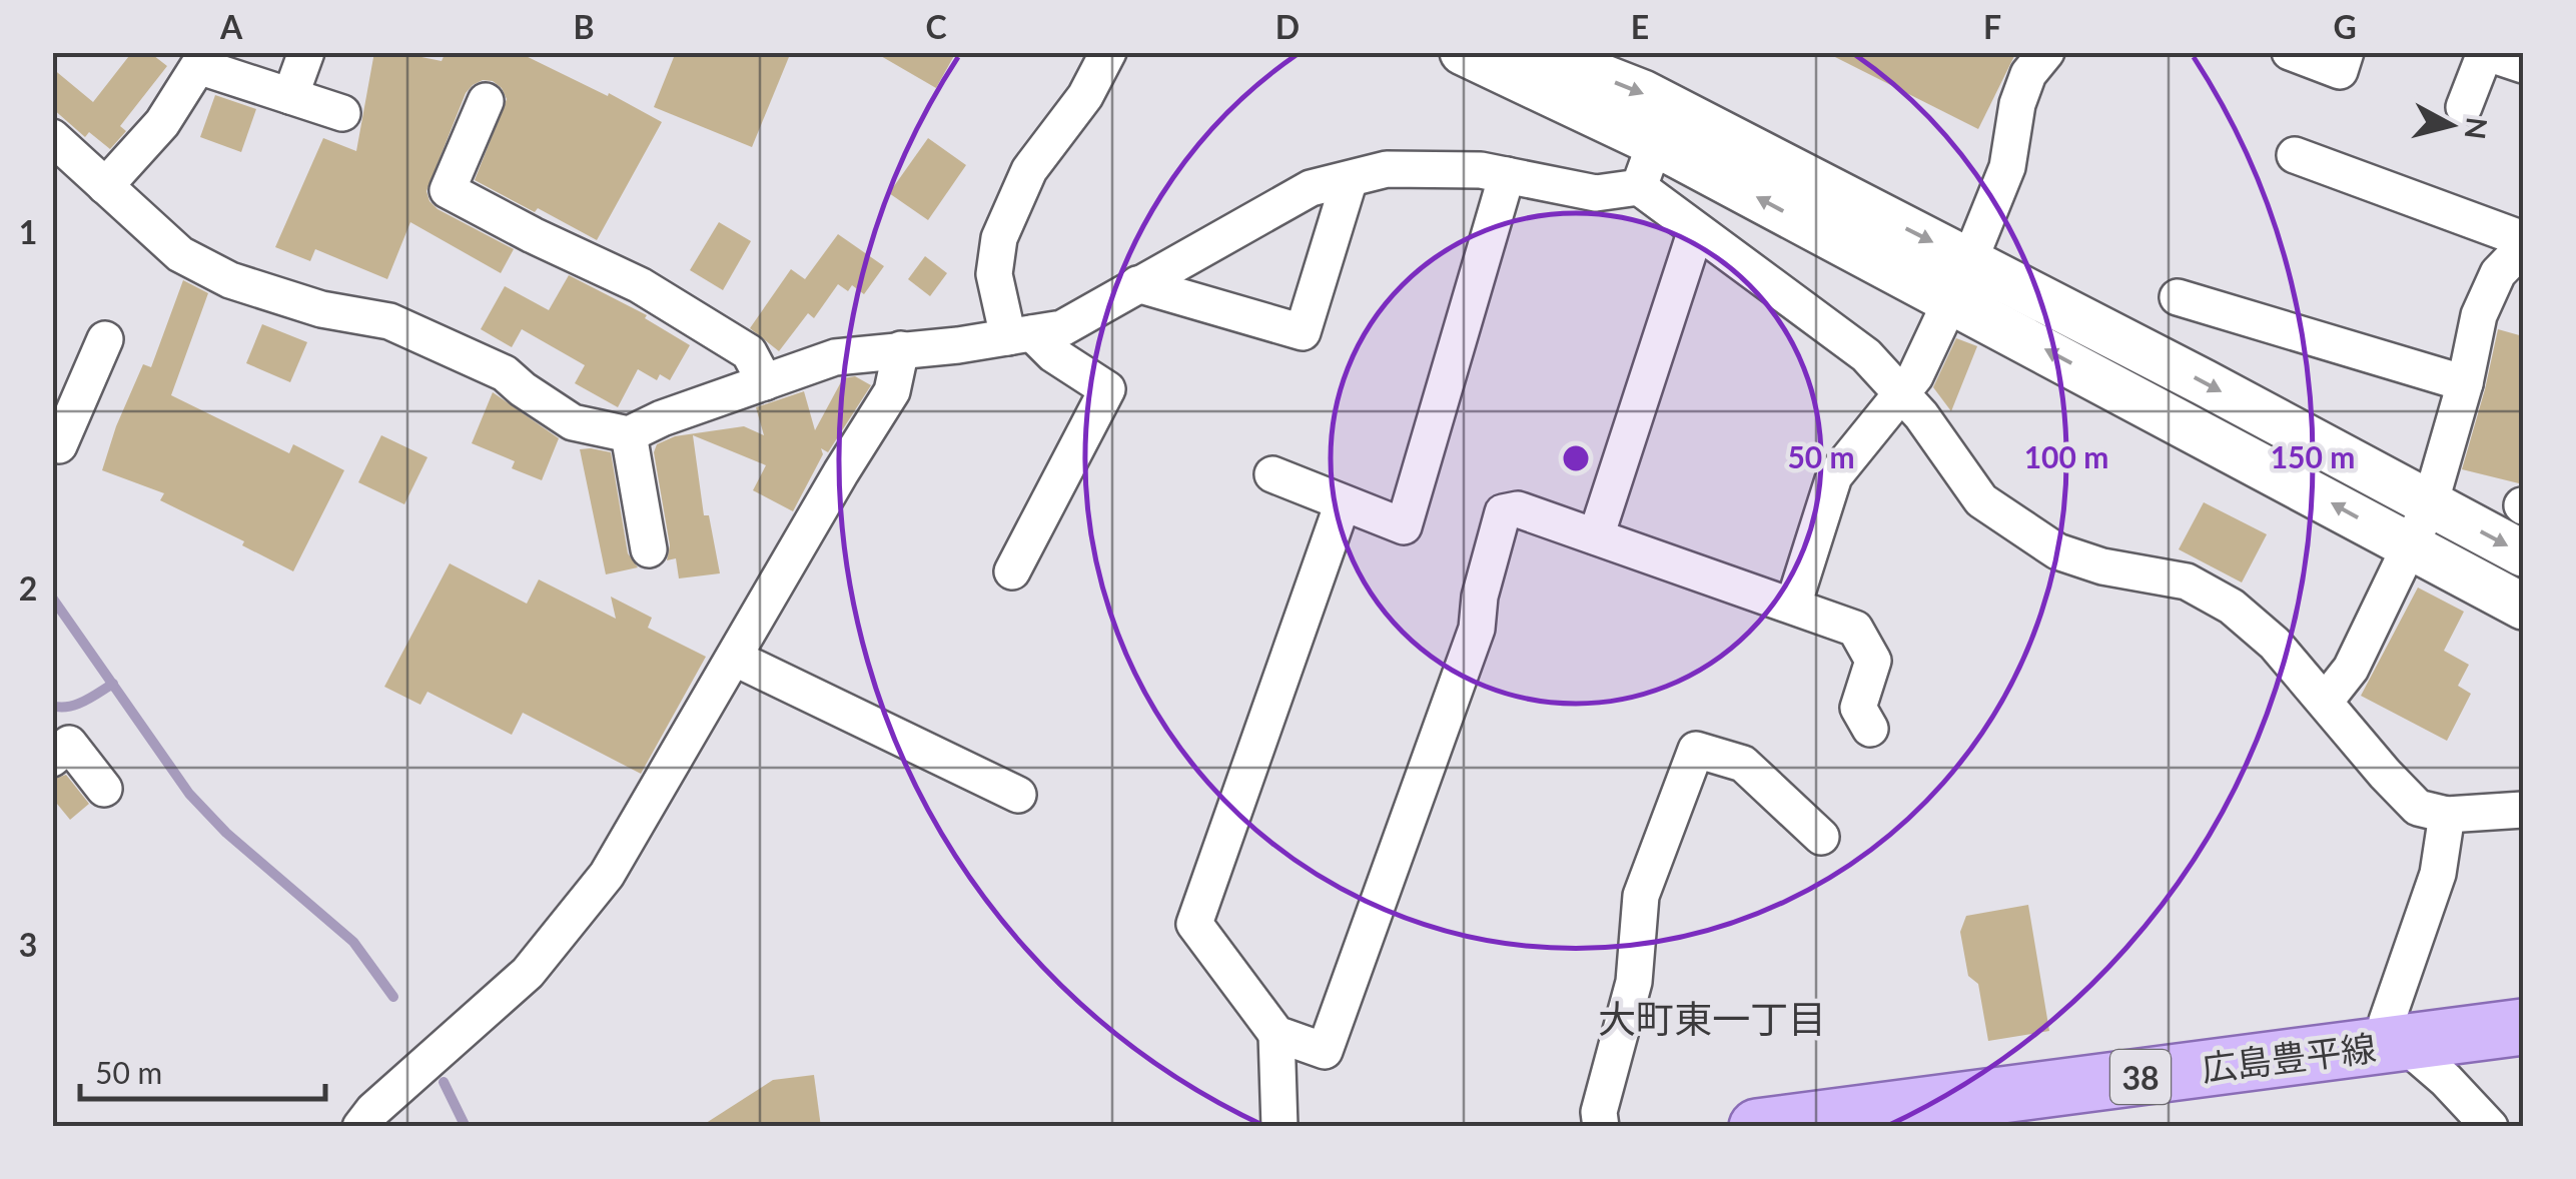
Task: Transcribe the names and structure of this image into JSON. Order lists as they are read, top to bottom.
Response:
{
  "streets": {
    "main road": ["広島豊平線", "38"]
  },
  "districts": ["大町東一丁目"],
  "scale_bar": "50 m",
  "north": "right",
  "grid": {
    "columns": [
      "A",
      "B",
      "C",
      "D",
      "E",
      "F",
      "G"
    ],
    "rows": ["1", "2", "3"]
  },
  "rings": ["50 m", "100 m", "150 m"]
}
